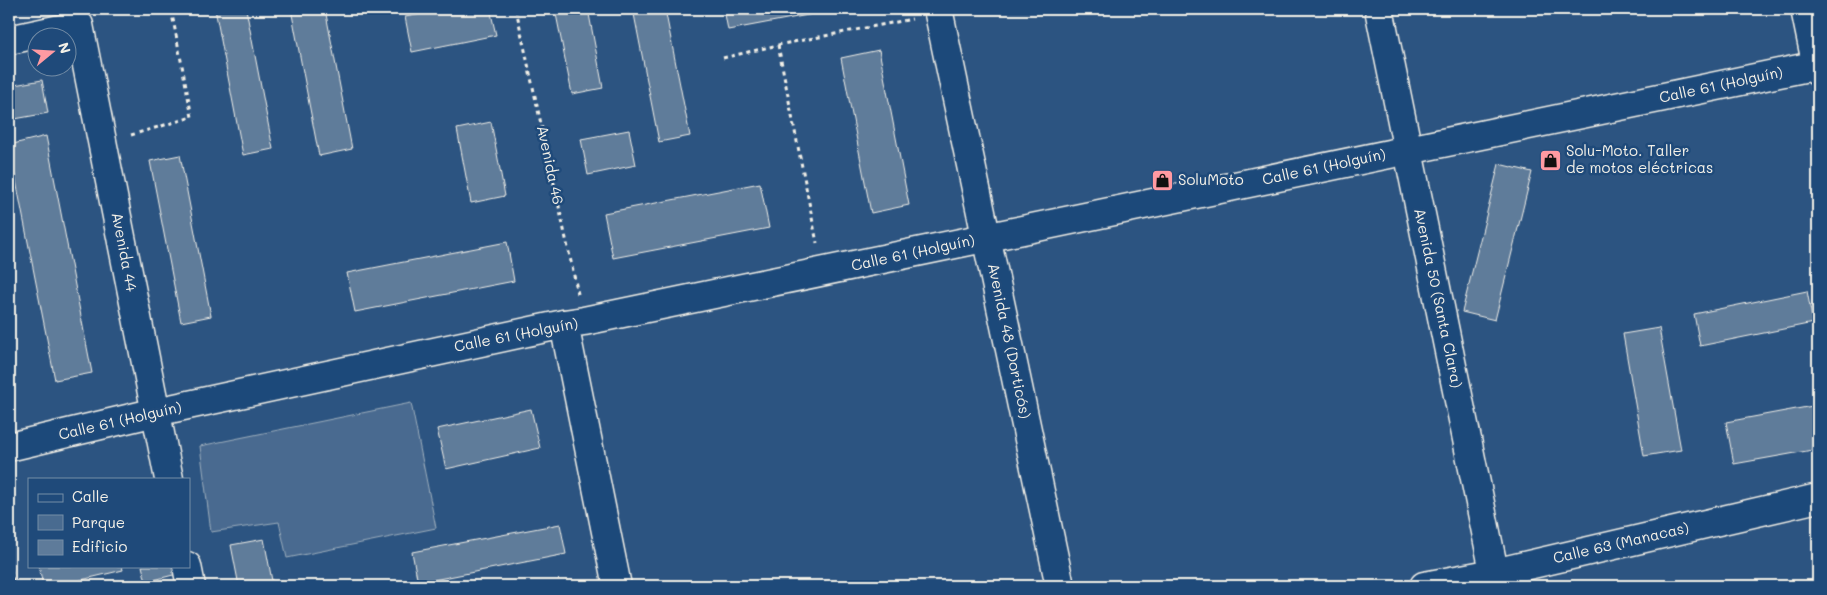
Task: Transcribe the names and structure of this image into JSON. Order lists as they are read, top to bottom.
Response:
{
  "streets": {
    "street": [
      "Calle 61 (Holguín)",
      "Avenida 44",
      "Avenida 50 (Santa Clara)",
      "Avenida 48 (Dorticós)",
      "Calle 63 (Manacas)"
    ],
    "path": ["Avenida 46"]
  },
  "crossings": [
    ["Calle 61 (Holguín)", "Avenida 46"],
    ["Calle 61 (Holguín)", "Avenida 44"],
    ["Calle 61 (Holguín)", "Avenida 50 (Santa Clara)"],
    ["Calle 61 (Holguín)", "Avenida 48 (Dorticós)"],
    ["Avenida 50 (Santa Clara)", "Calle 63 (Manacas)"]
  ],
  "places": {
    "shop": ["Solu-Moto. Taller de motos eléctricas", "SoluMoto"]
  },
  "legend": ["Calle", "Parque", "Edificio"],
  "north": "right"
}
